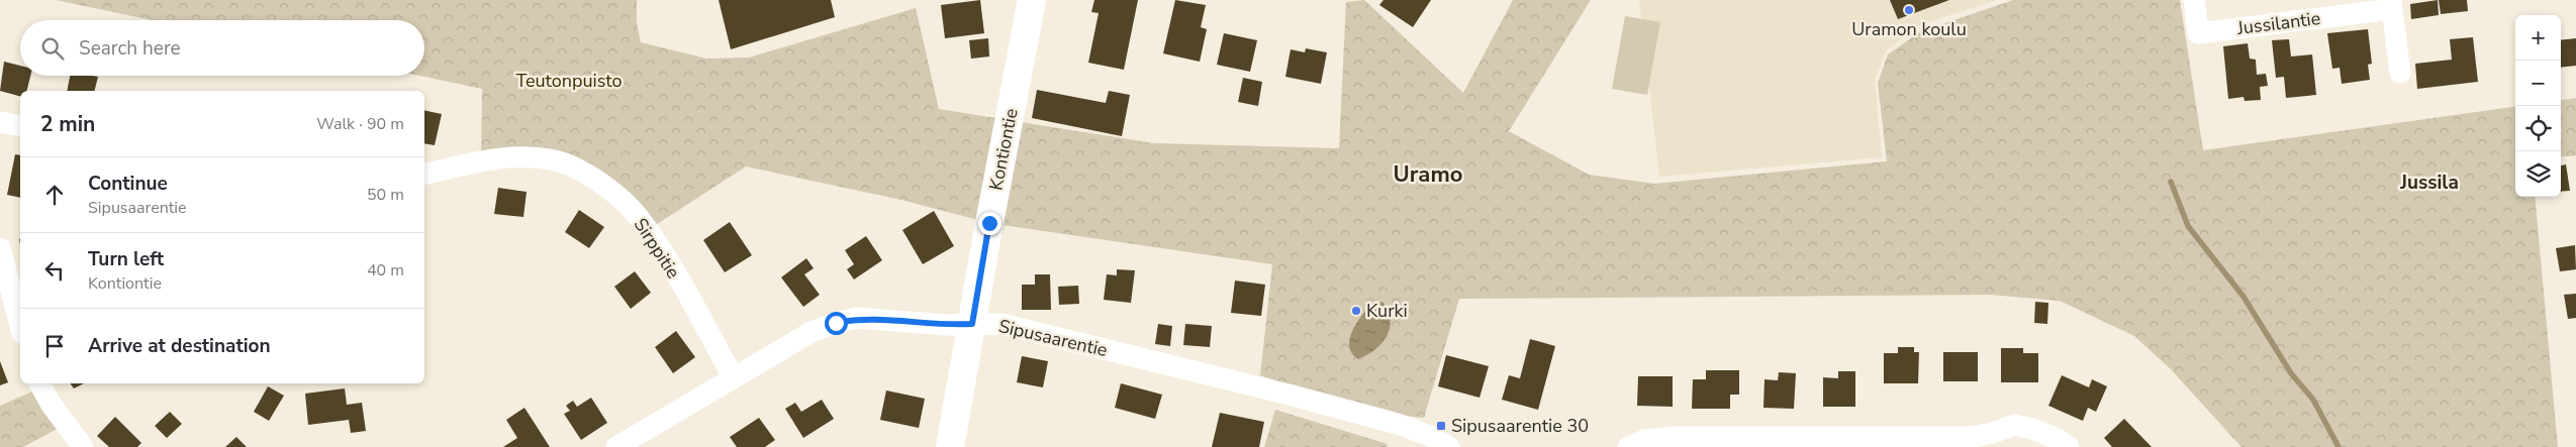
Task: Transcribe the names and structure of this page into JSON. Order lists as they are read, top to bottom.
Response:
{
  "streets": {
    "street": [
      "Jussilantie",
      "Kontiontie",
      "Sirppitie",
      "Sipusaarentie"
    ]
  },
  "crossings": [
    ["Kontiontie", "Sipusaarentie"],
    ["Sirppitie", "Sipusaarentie"]
  ],
  "districts": ["Uramo", "Jussila"],
  "parks": ["Teutonpuisto"],
  "places": {
    "other": ["Uramon koulu", "Kurki"],
    "transit": ["Sipusaarentie 30"]
  },
  "page": {
    "map_buttons": ["+", "−"],
    "search": "Search here",
    "heading": ["2 min", "Walk · 90 m"],
    "list": [
      ["Continue", "Sipusaarentie", "50 m"],
      ["Turn left", "Kontiontie", "40 m"],
      "Arrive at destination"
    ]
  }
}
